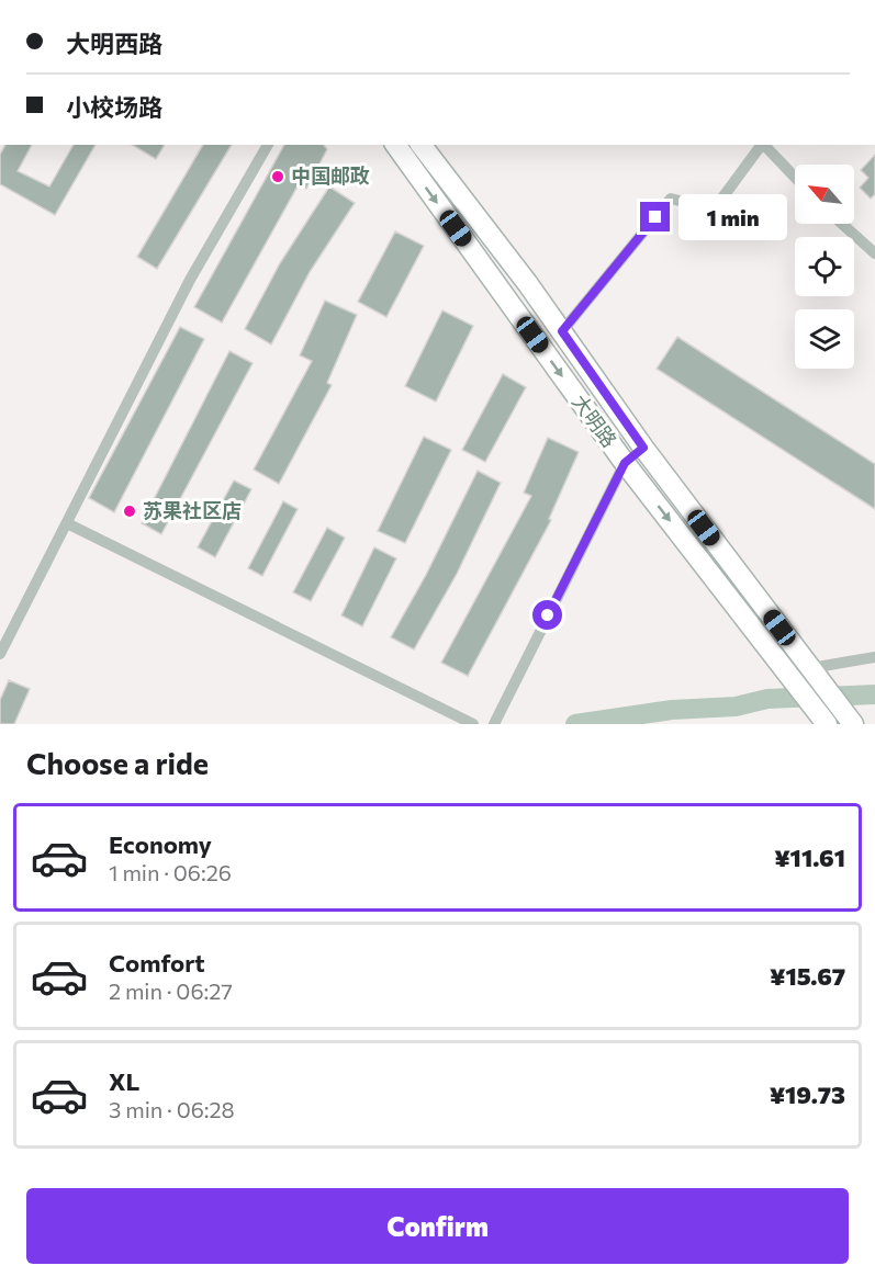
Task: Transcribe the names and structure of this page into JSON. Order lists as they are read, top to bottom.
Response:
{
  "streets": {
    "main road": ["大明路"]
  },
  "places": ["中国邮政", "苏果社区店"],
  "north": "top left",
  "page": {
    "banner": ["大明西路", "小校场路"],
    "bubble": "1 min",
    "heading": "Choose a ride",
    "list": [
      {
        "name": "Economy",
        "note": "1 min · 06:26",
        "value": "¥11.61"
      },
      {
        "name": "Comfort",
        "note": "2 min · 06:27",
        "value": "¥15.67"
      },
      {
        "name": "XL",
        "note": "3 min · 06:28",
        "value": "¥19.73"
      }
    ],
    "buttons": "Confirm"
  }
}
